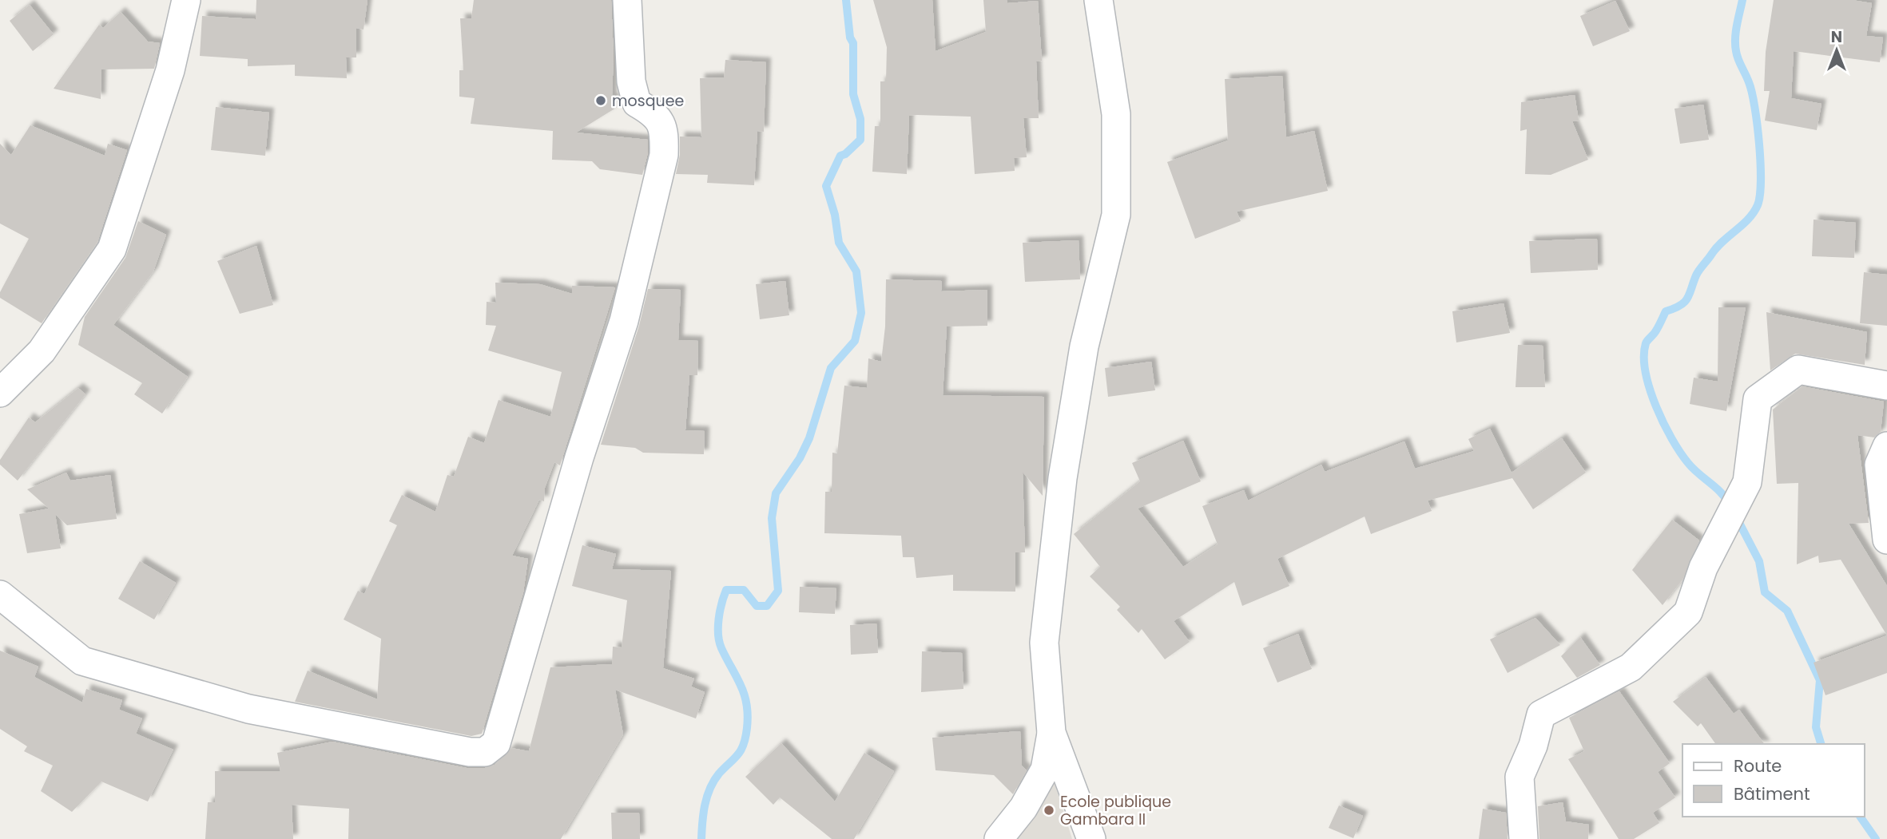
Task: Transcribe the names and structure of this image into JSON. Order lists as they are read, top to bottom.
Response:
{
  "places": ["mosquee", "Ecole publique Gambara II"],
  "legend": ["Route", "Bâtiment"],
  "north": "top"
}
